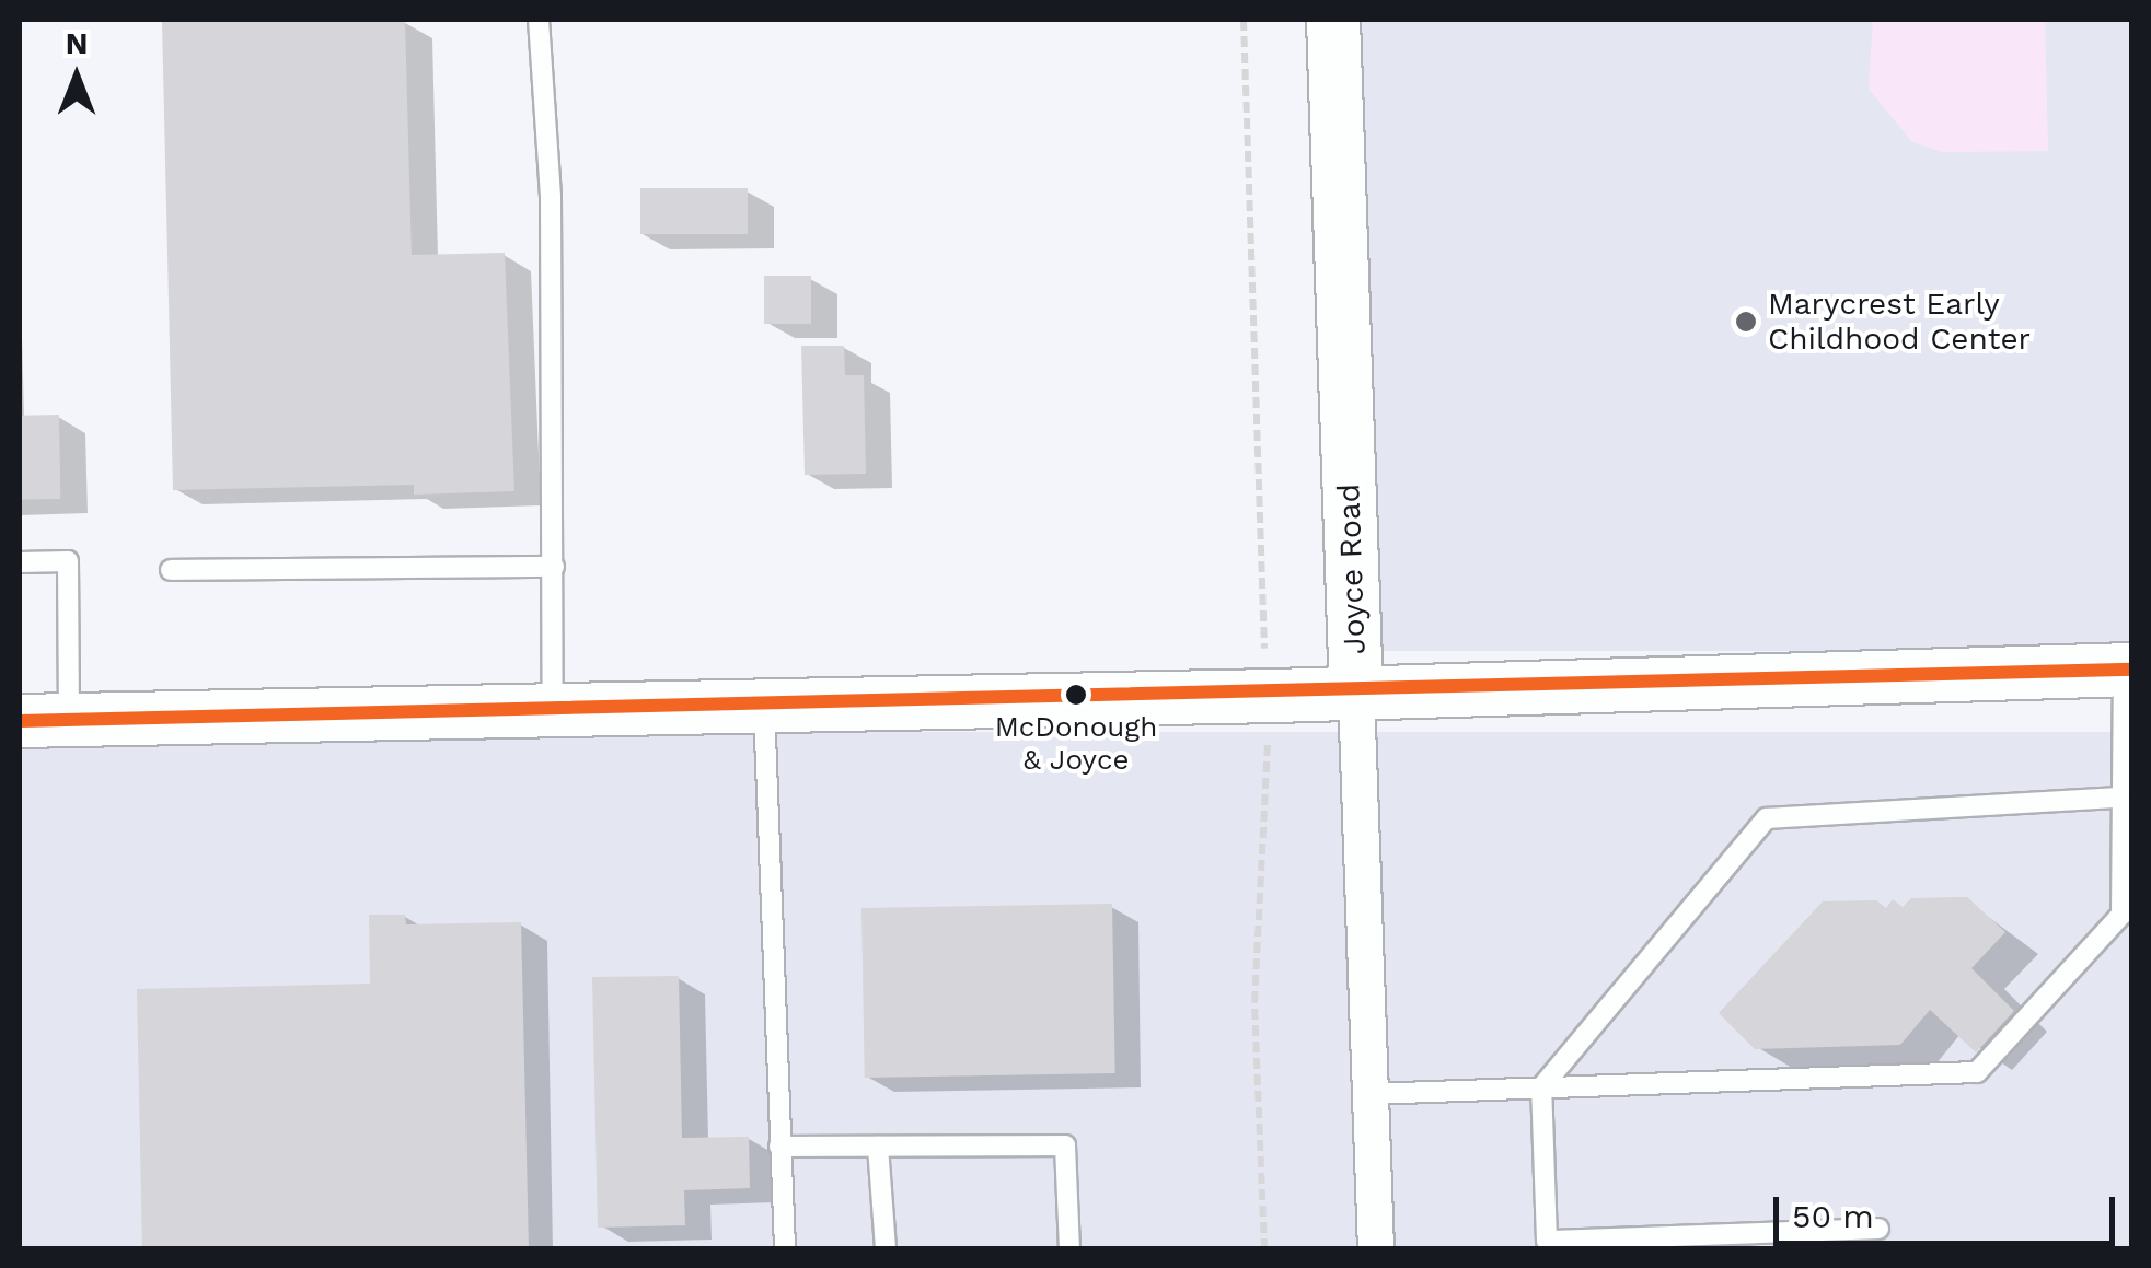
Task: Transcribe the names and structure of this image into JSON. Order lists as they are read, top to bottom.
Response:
{
  "streets": {
    "street": ["Joyce Road"]
  },
  "places": ["Marycrest Early Childhood Center", "McDonough & Joyce"],
  "scale_bar": "50 m",
  "north": "top"
}
